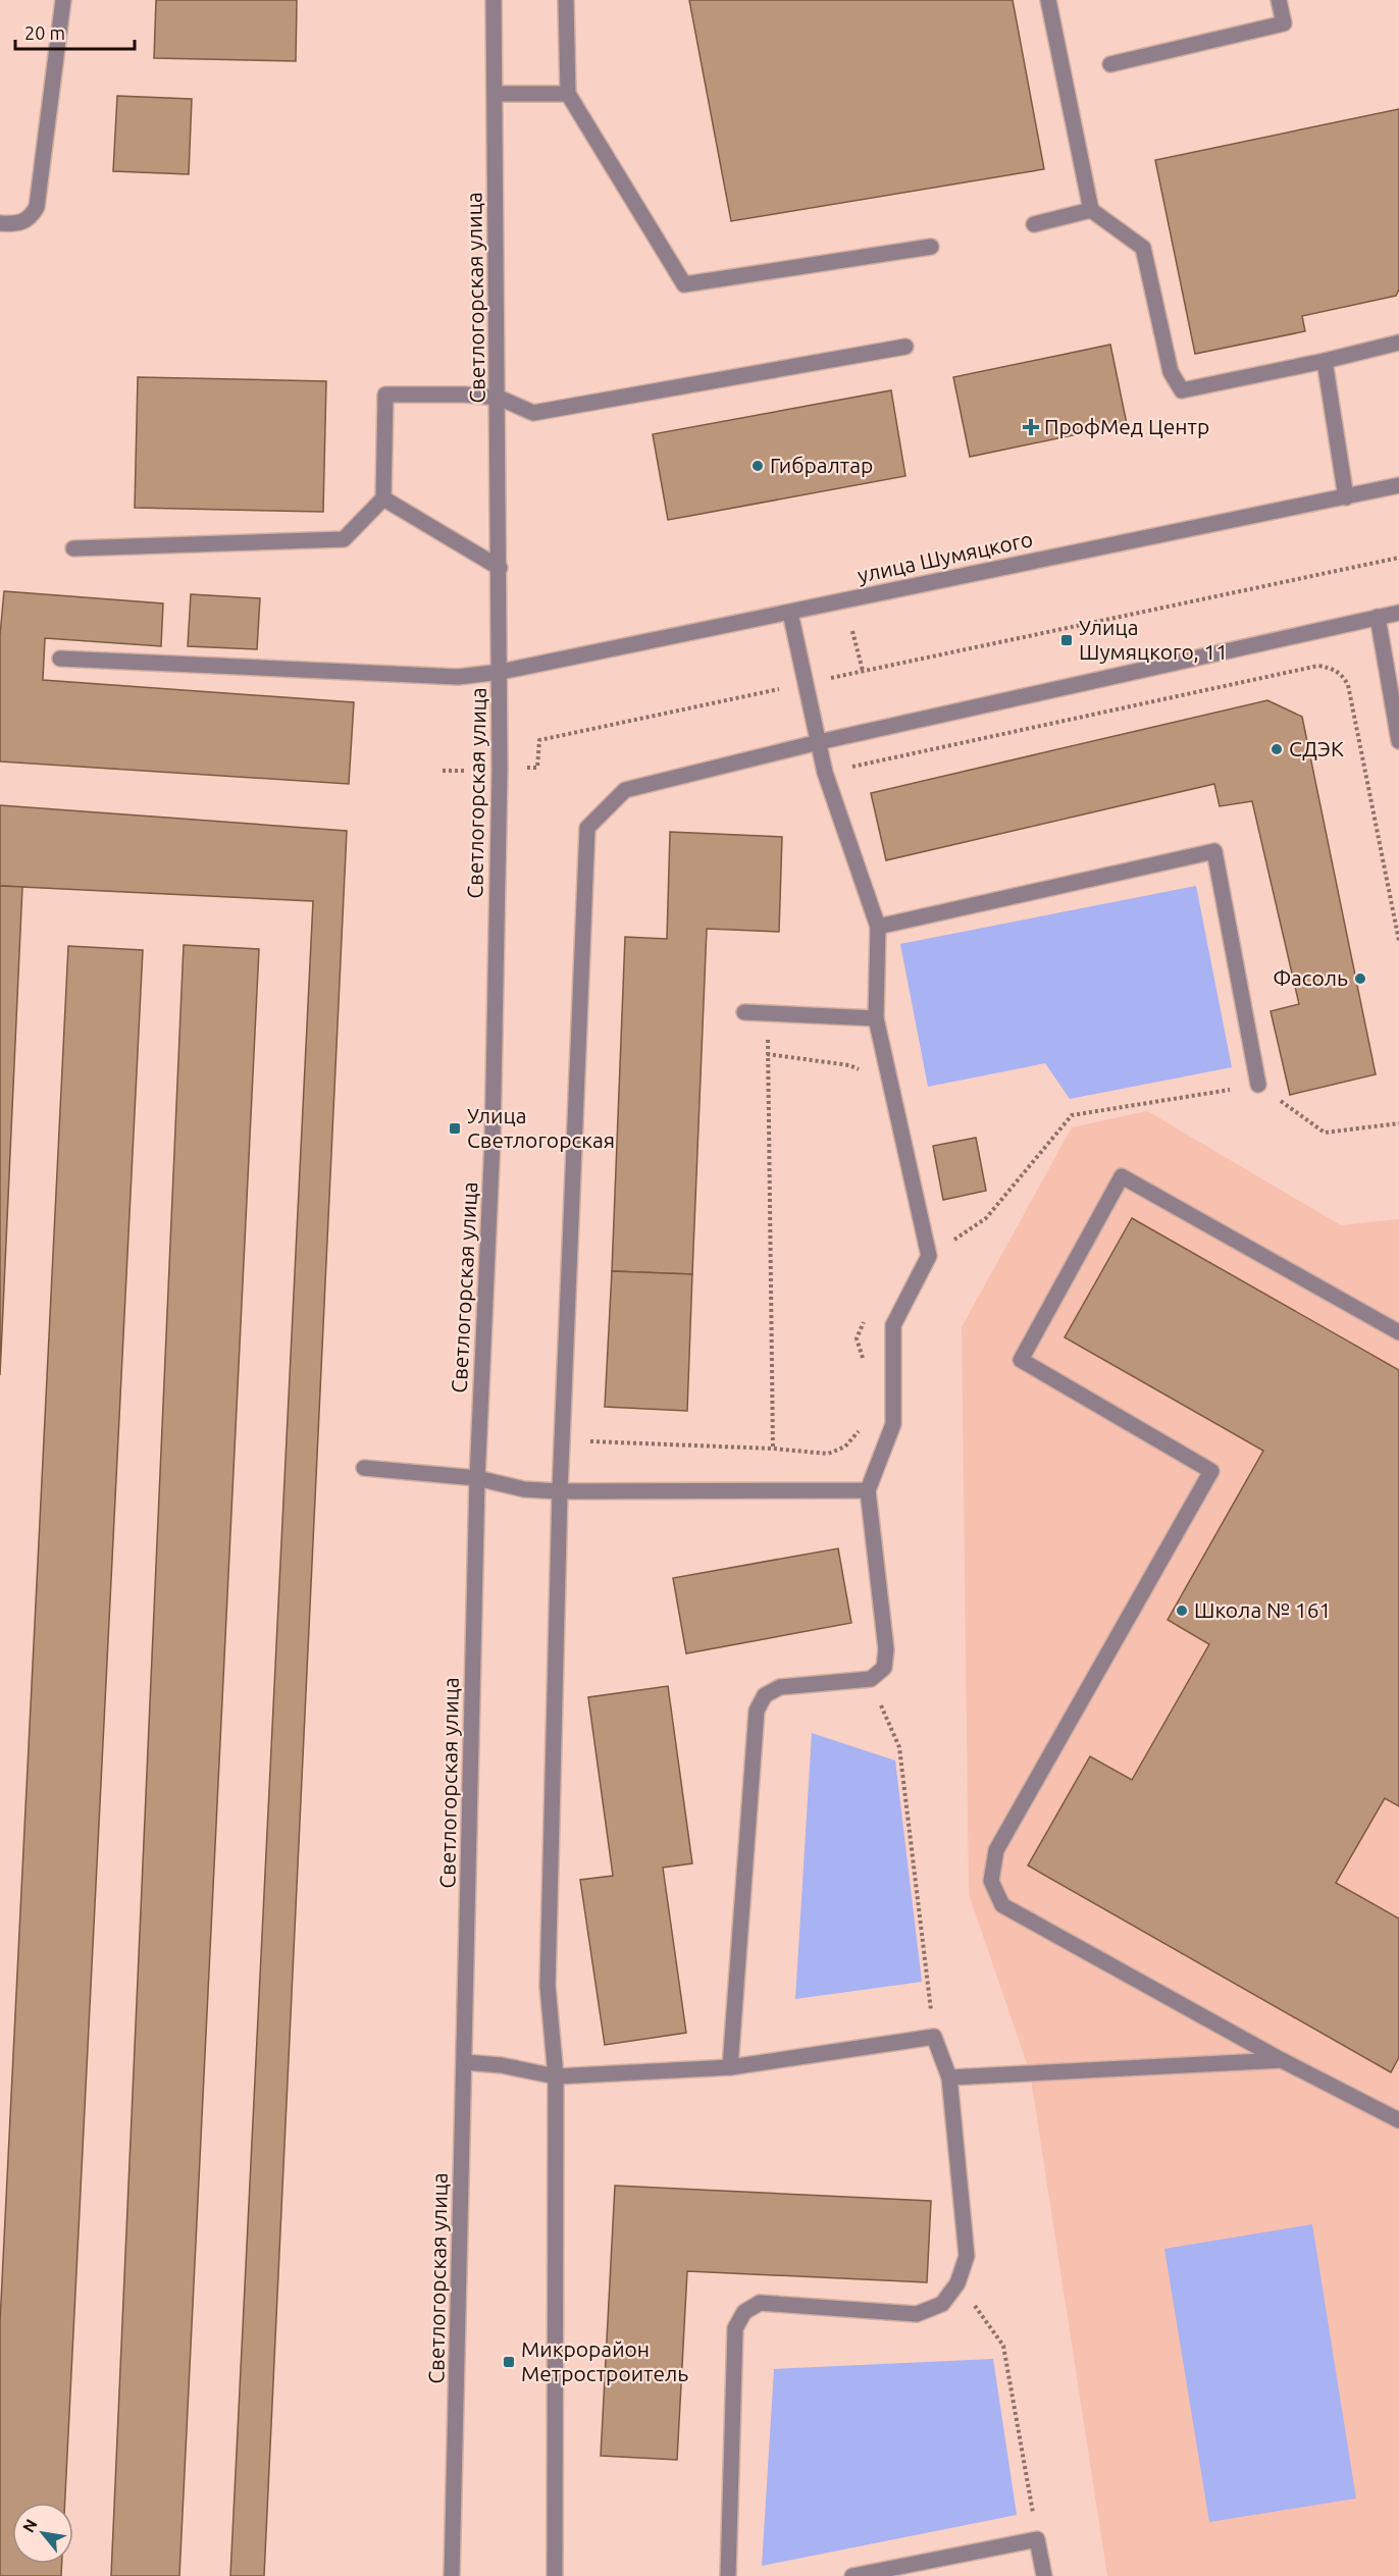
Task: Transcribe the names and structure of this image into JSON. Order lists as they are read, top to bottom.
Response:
{
  "streets": {
    "street": ["Светлогорская улица", "улица Шумяцкого"]
  },
  "crossings": [
    ["Светлогорская улица", "улица Шумяцкого"]
  ],
  "places": {
    "health": ["ПрофМед Центр"],
    "other": [
      "Гибралтар",
      "СДЭК",
      "Фасоль",
      "Школа № 161"
    ],
    "transit": ["Улица Шумяцкого, 11", "Улица Светлогорская", "Микрорайон Метростроитель"]
  },
  "scale_bar": "20 m",
  "north": "top left"
}
